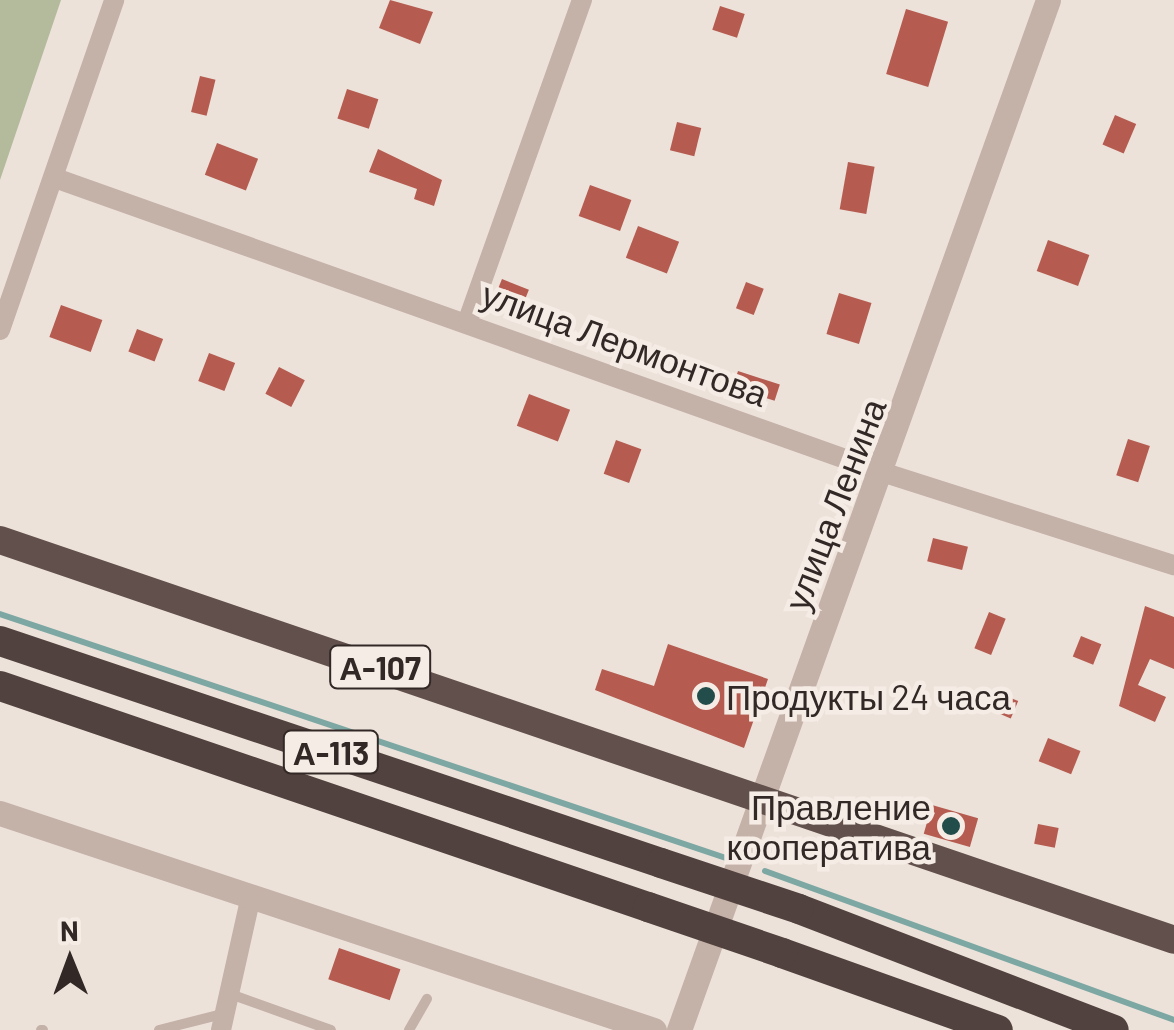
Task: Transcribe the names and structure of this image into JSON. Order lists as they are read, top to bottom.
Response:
{
  "streets": {
    "highway": ["А-107", "А-113"],
    "street": ["улица Лермонтова", "улица Ленина"]
  },
  "crossings": [
    ["улица Лермонтова", "улица Ленина"],
    ["улица Ленина", "А-107"]
  ],
  "places": ["Продукты 24 часа", "Правление кооператива"],
  "north": "top"
}
